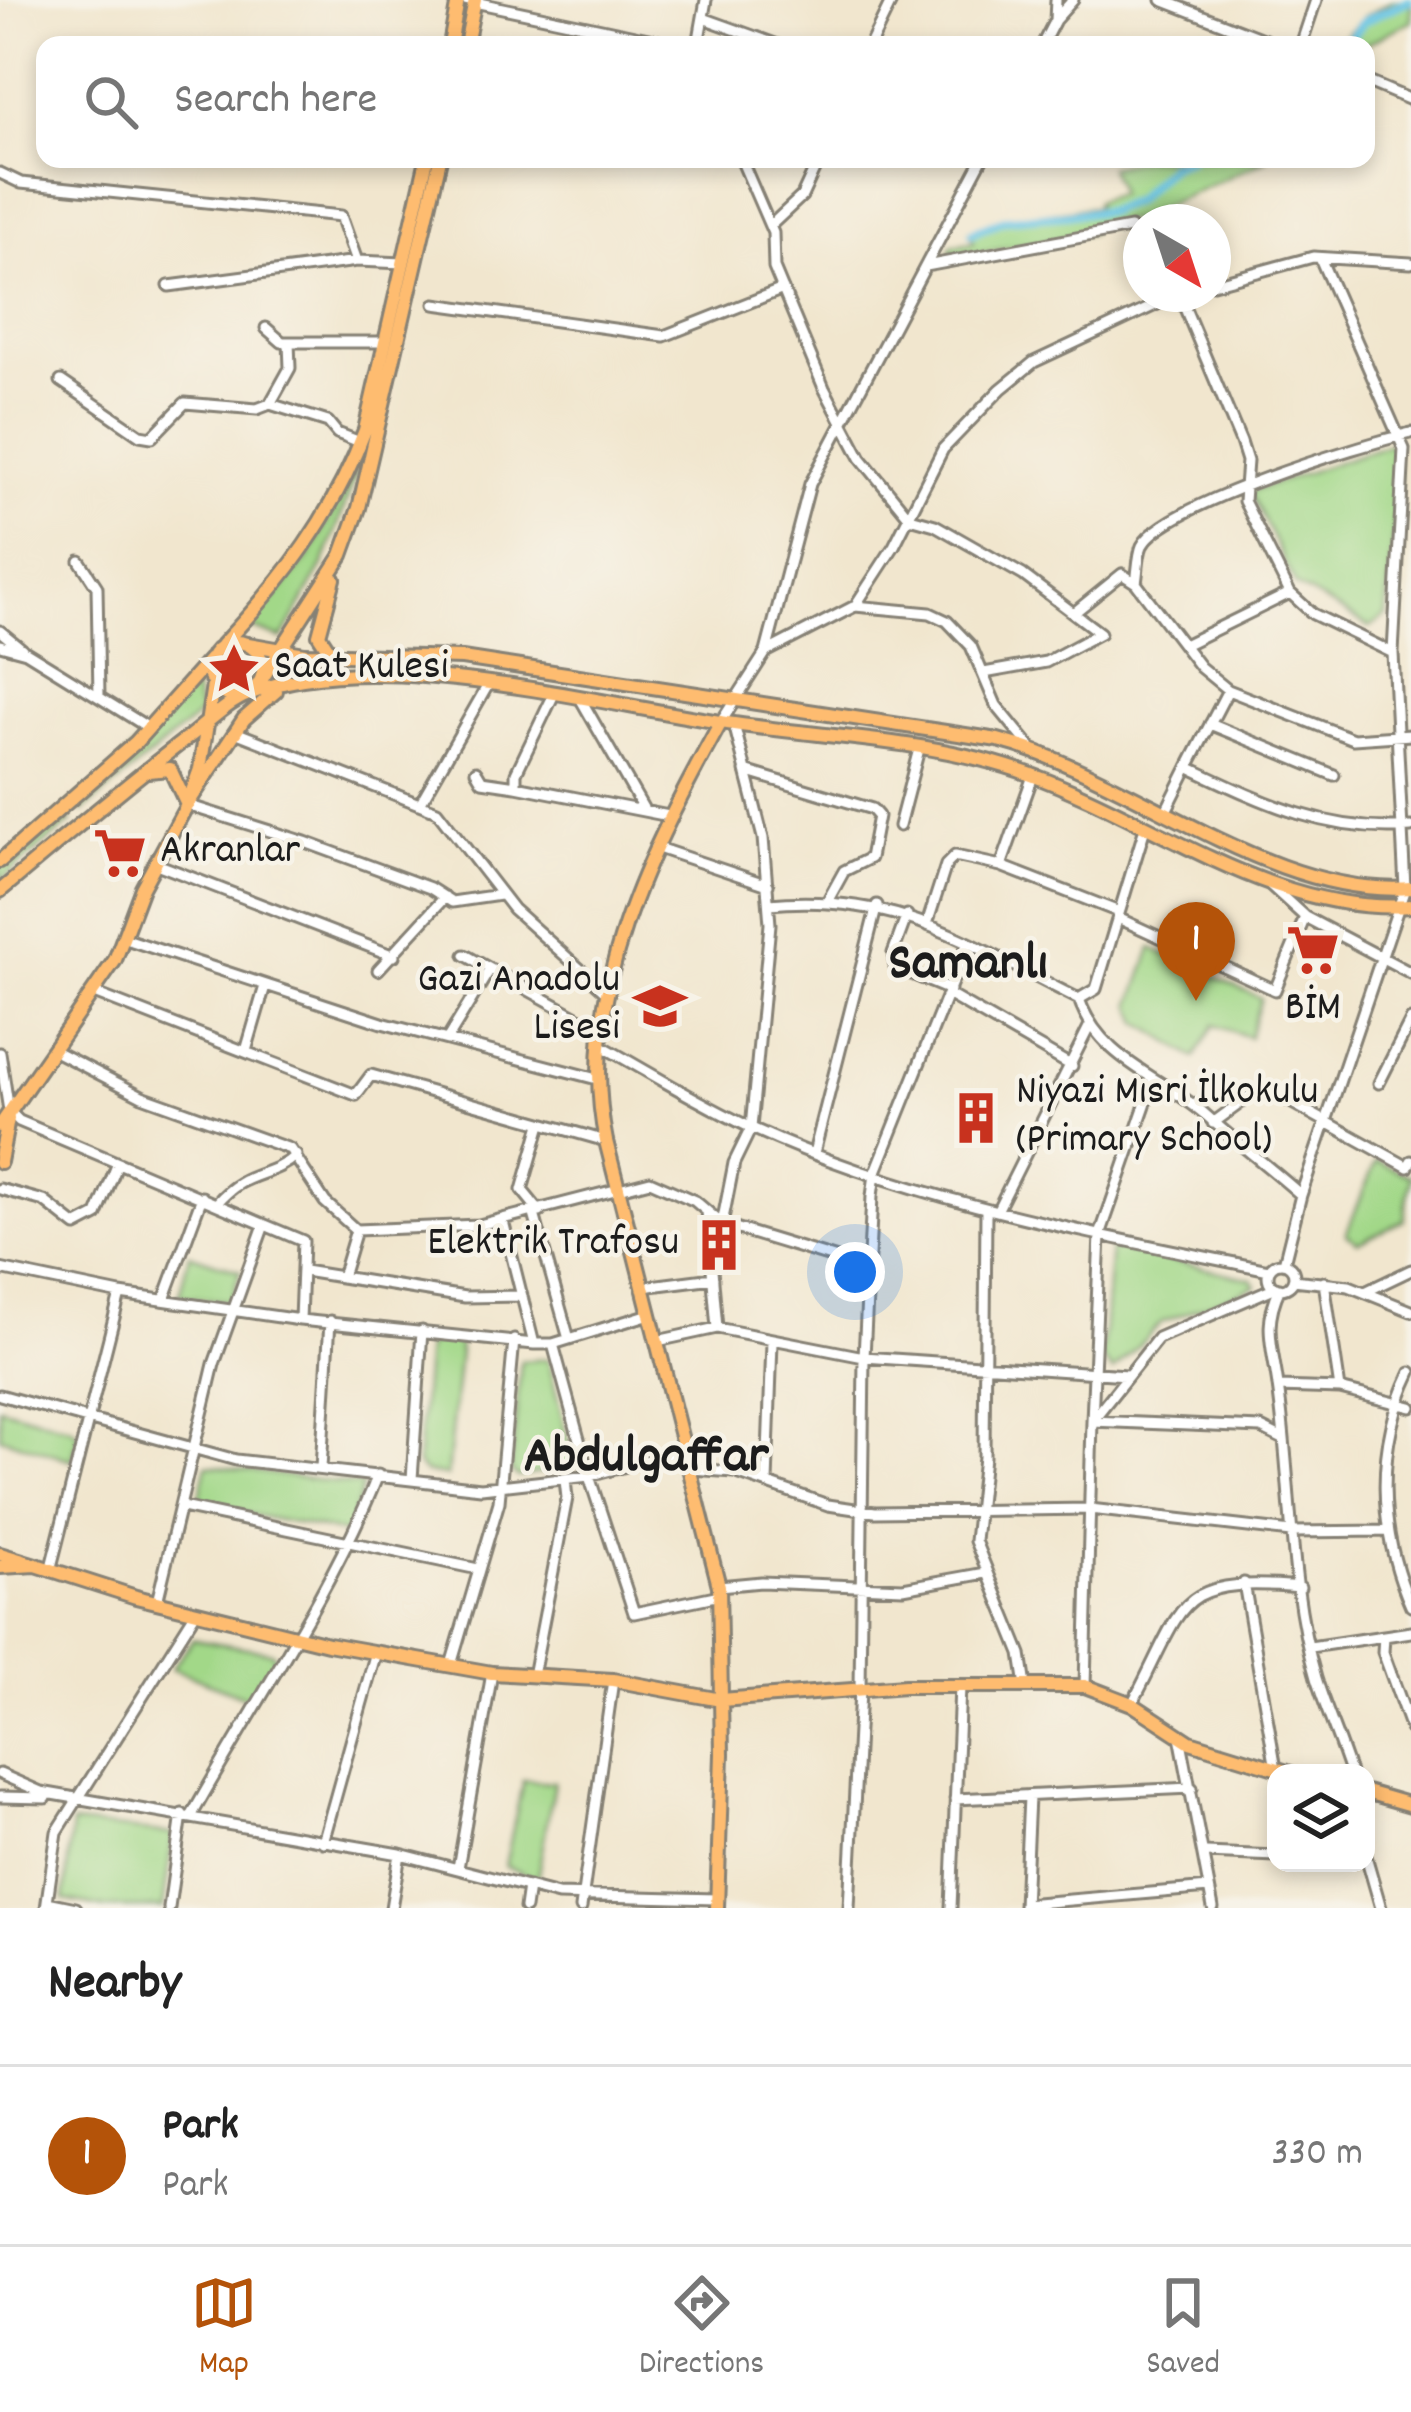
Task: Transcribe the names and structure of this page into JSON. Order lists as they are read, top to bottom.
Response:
{
  "districts": ["Samanlı", "Abdulgaffar"],
  "places": {
    "place": ["Saat Kulesi"],
    "supermarket": ["Akranlar", "BİM"],
    "school or university": ["Gazi Anadolu Lisesi"],
    "building": ["Niyazi Mısri İlkokulu (Primary School)", "Elektrik Trafosu"]
  },
  "north": "bottom right",
  "page": {
    "search": "Search here",
    "pins": "1",
    "heading": "Nearby",
    "list": [
      {
        "mark": "1",
        "name": "Park",
        "note": "Park",
        "value": "330 m"
      }
    ],
    "nav": ["Map", "Directions", "Saved"]
  }
}
